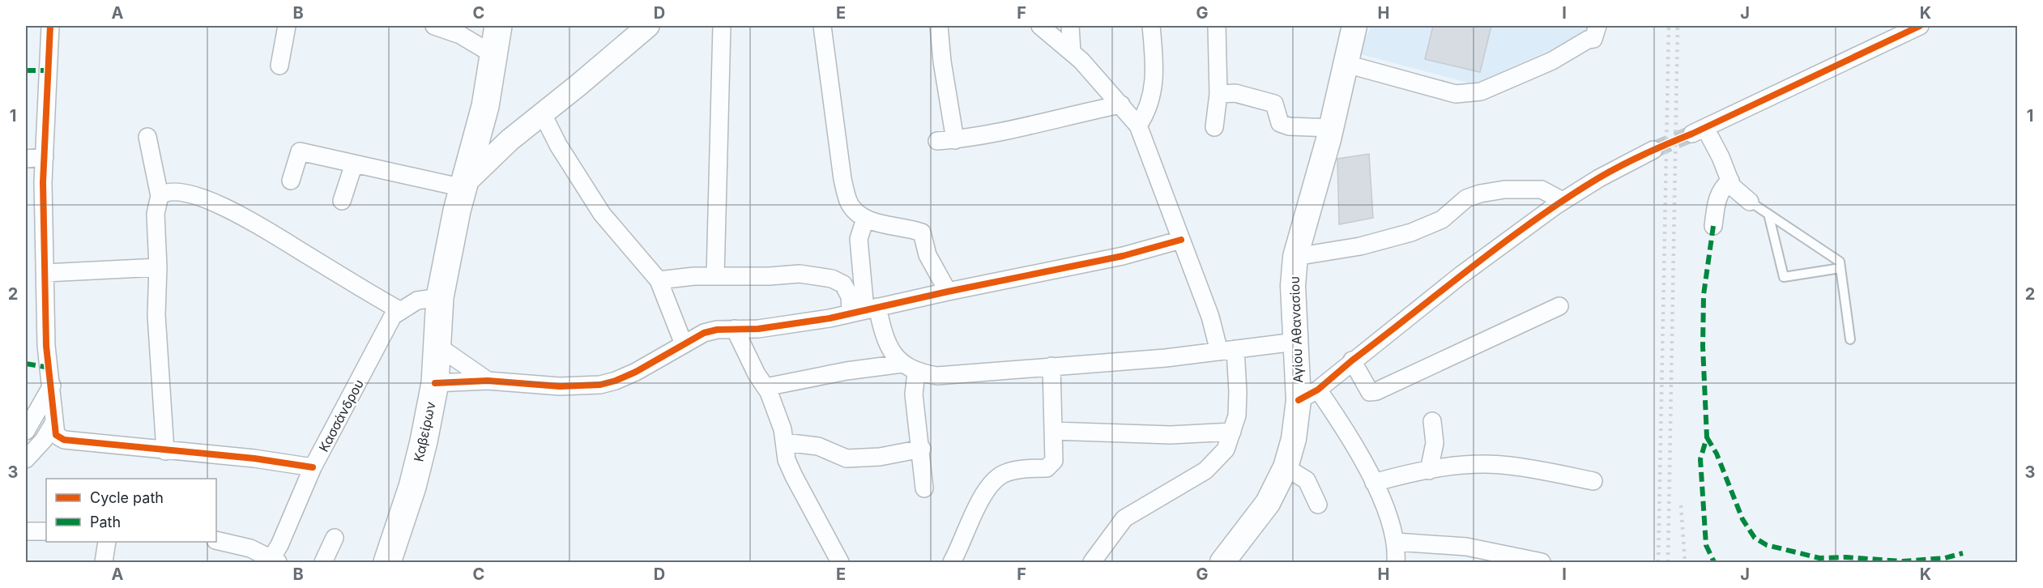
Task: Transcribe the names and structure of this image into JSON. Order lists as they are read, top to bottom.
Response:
{
  "streets": {
    "main road": ["Αγίου Αθανασίου", "Καβείρων"],
    "street": ["Κασσάνδρου"]
  },
  "crossings": [
    ["Κασσάνδρου", "Καβείρων"]
  ],
  "legend": ["Cycle path", "Path"],
  "grid": {
    "columns": [
      "A",
      "B",
      "C",
      "D",
      "E",
      "F",
      "G",
      "H",
      "I",
      "J",
      "K"
    ],
    "rows": ["1", "2", "3"]
  }
}
